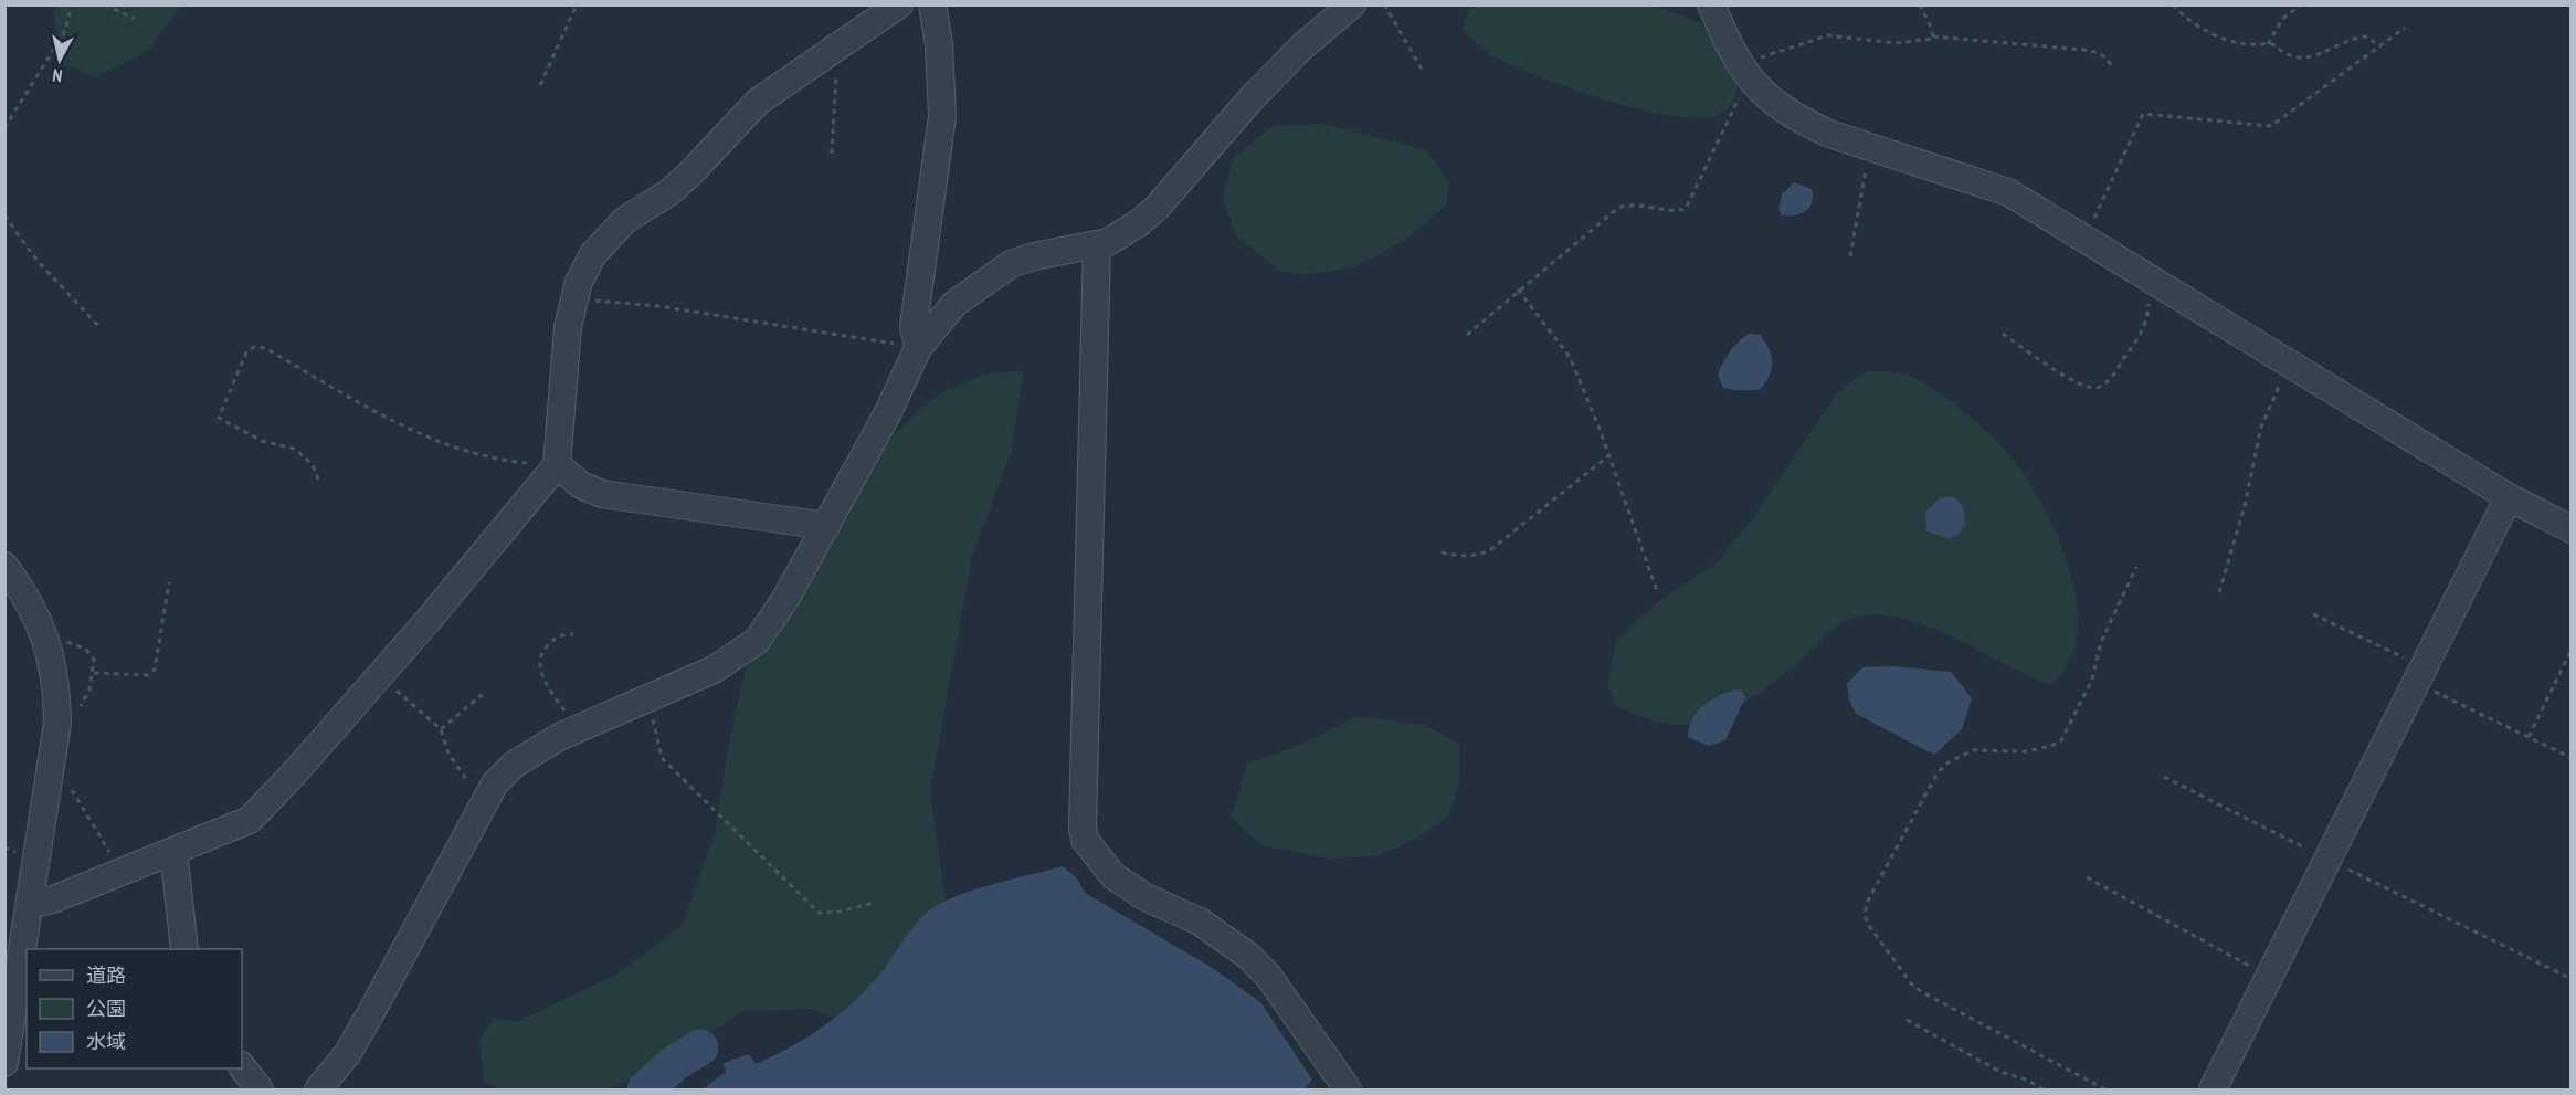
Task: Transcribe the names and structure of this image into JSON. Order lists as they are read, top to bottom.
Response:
{
  "legend": ["道路", "公園", "水域"],
  "north": "bottom"
}
